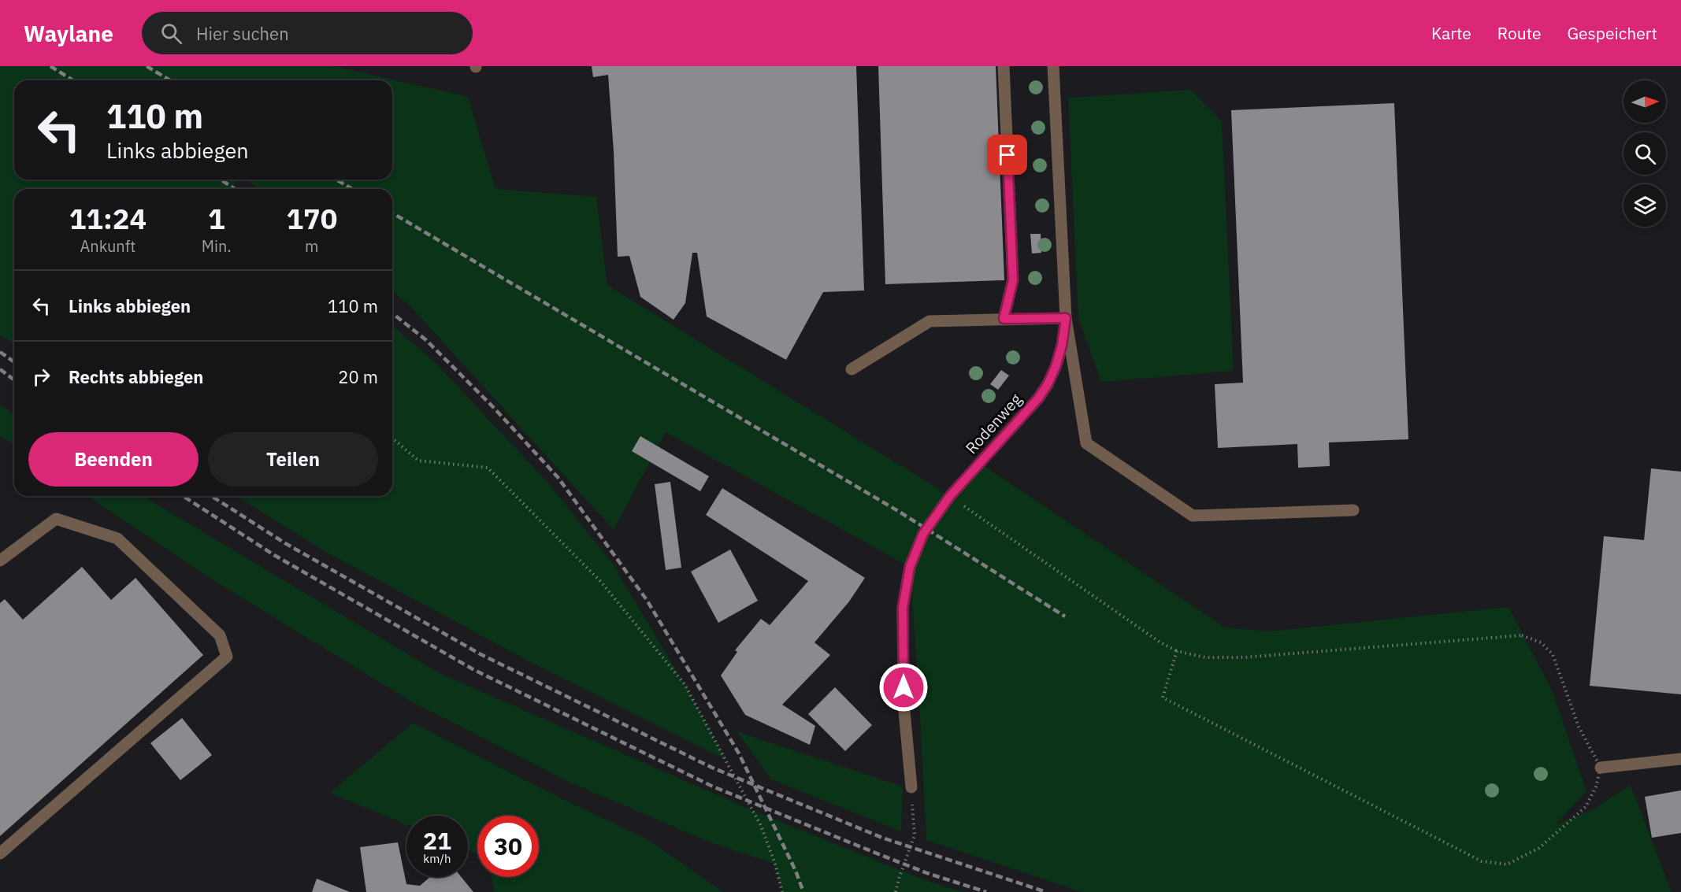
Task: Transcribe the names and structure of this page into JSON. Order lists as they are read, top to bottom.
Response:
{
  "streets": {
    "street": ["Rodenweg"]
  },
  "north": "right",
  "page": {
    "header": "Waylane",
    "search": "Hier suchen",
    "nav": ["Karte", "Route", "Gespeichert"],
    "turn": ["110 m", "Links abbiegen"],
    "eta": [
      "11:24",
      "Ankunft",
      "1",
      "Min.",
      "170",
      "m"
    ],
    "list": [
      {
        "name": "Links abbiegen",
        "value": "110 m"
      },
      {
        "name": "Rechts abbiegen",
        "value": "20 m"
      }
    ],
    "buttons": ["Beenden", "Teilen"],
    "speed": "21 km/h",
    "limit": "30"
  }
}
